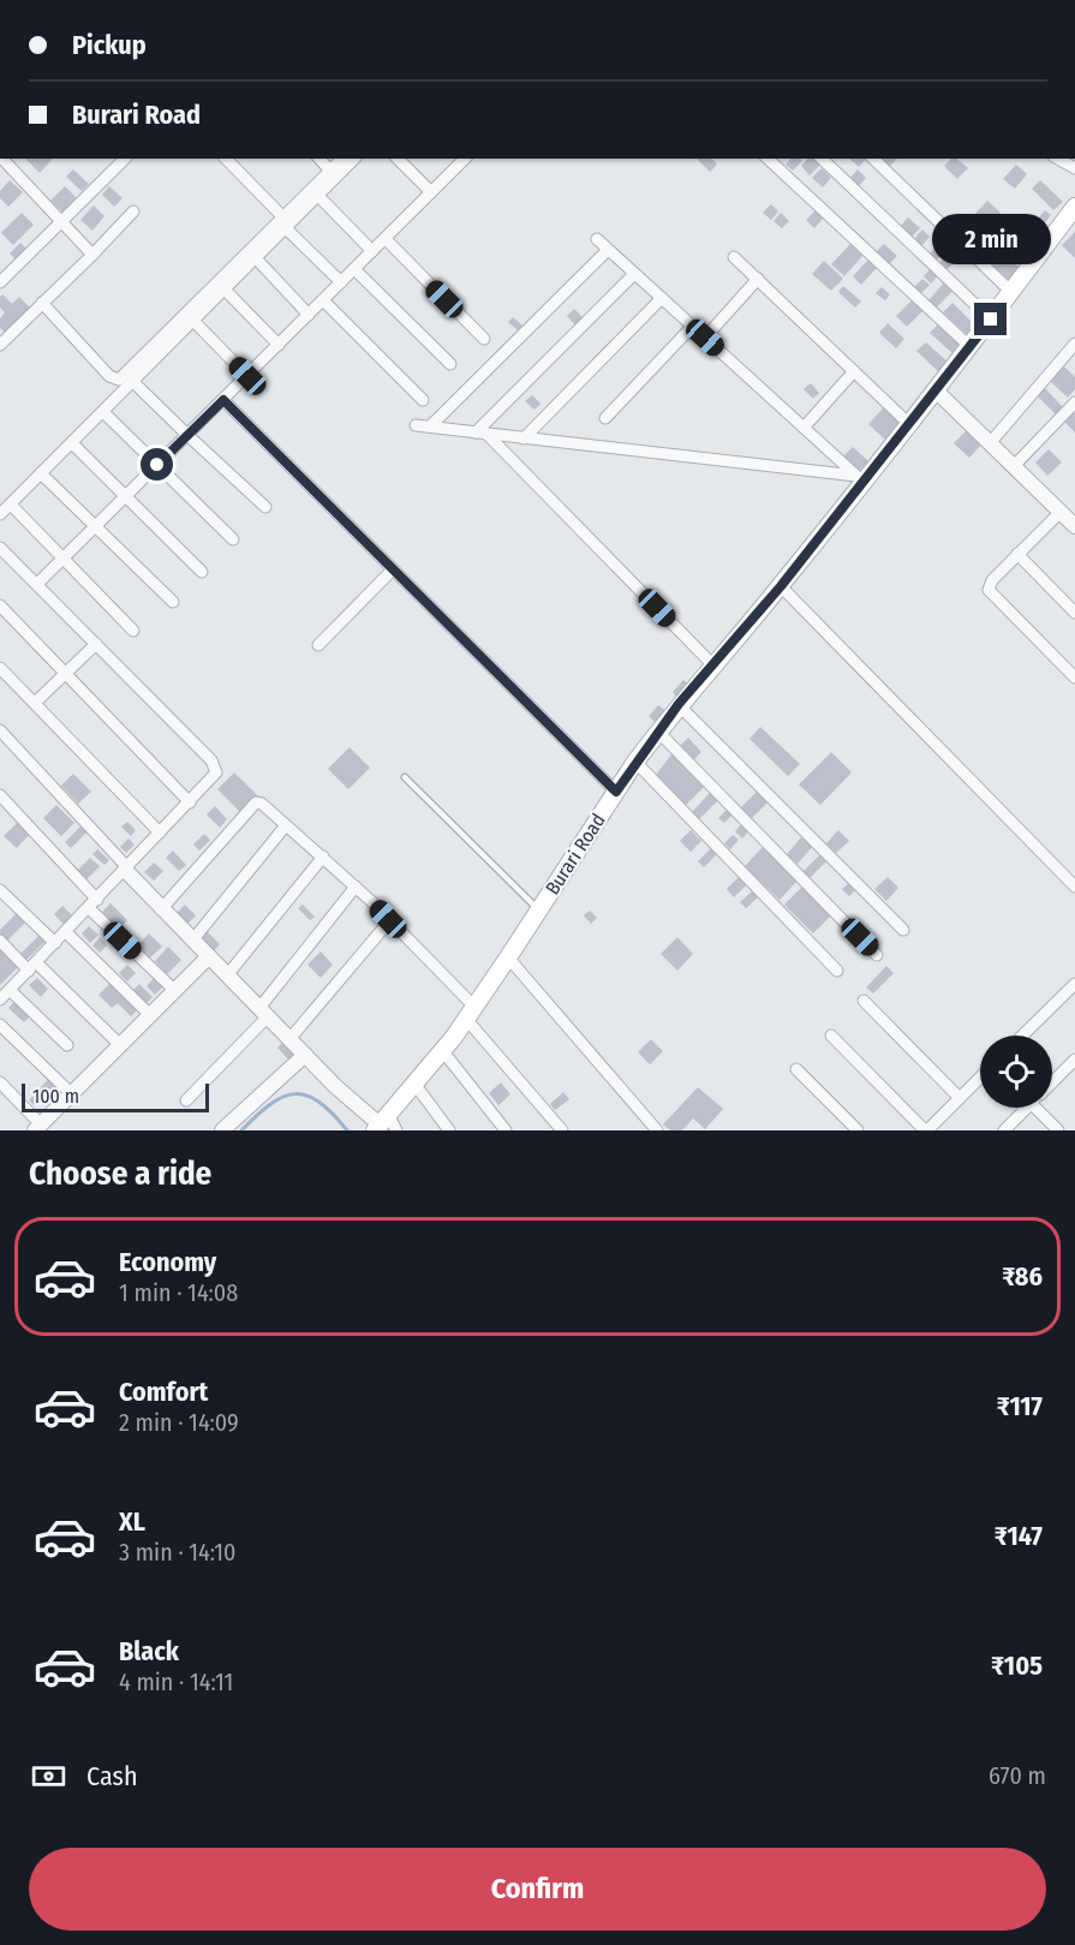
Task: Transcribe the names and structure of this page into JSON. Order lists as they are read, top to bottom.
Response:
{
  "streets": {
    "main road": ["Burari Road"]
  },
  "scale_bar": "100 m",
  "page": {
    "banner": ["Pickup", "Burari Road"],
    "bubble": "2 min",
    "scale": "100 m",
    "heading": "Choose a ride",
    "list": [
      {
        "name": "Economy",
        "note": "1 min · 14:08",
        "value": "₹86"
      },
      {
        "name": "Comfort",
        "note": "2 min · 14:09",
        "value": "₹117"
      },
      {
        "name": "XL",
        "note": "3 min · 14:10",
        "value": "₹147"
      },
      {
        "name": "Black",
        "note": "4 min · 14:11",
        "value": "₹105"
      }
    ],
    "pay": ["Cash", "670 m"],
    "buttons": "Confirm"
  }
}
